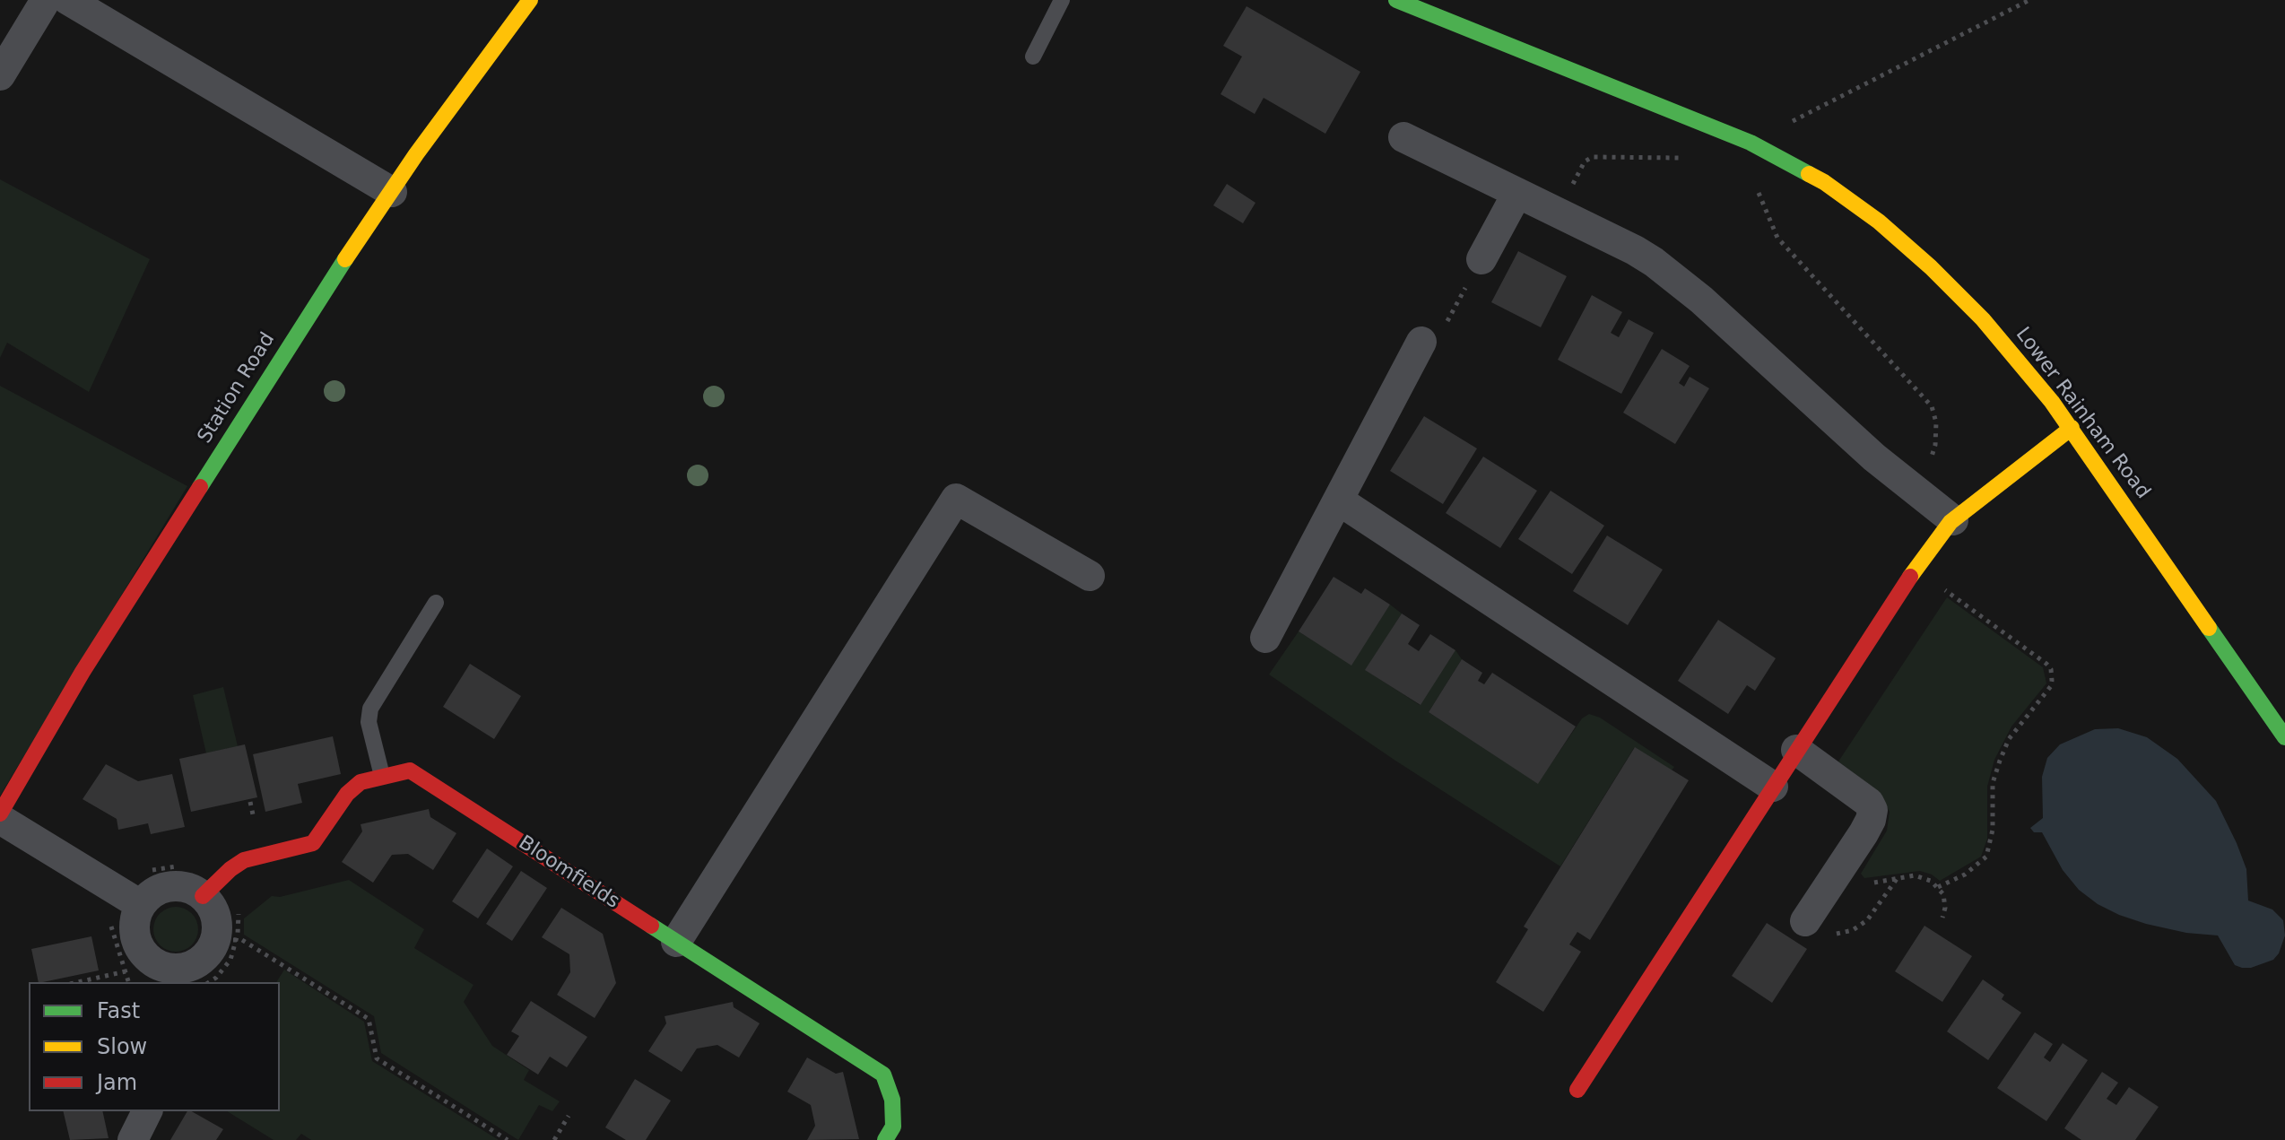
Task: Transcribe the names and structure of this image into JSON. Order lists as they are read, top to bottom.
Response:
{
  "streets": {
    "street": ["Station Road", "Lower Rainham Road", "Bloomfields"]
  },
  "legend": ["Fast", "Slow", "Jam"]
}
